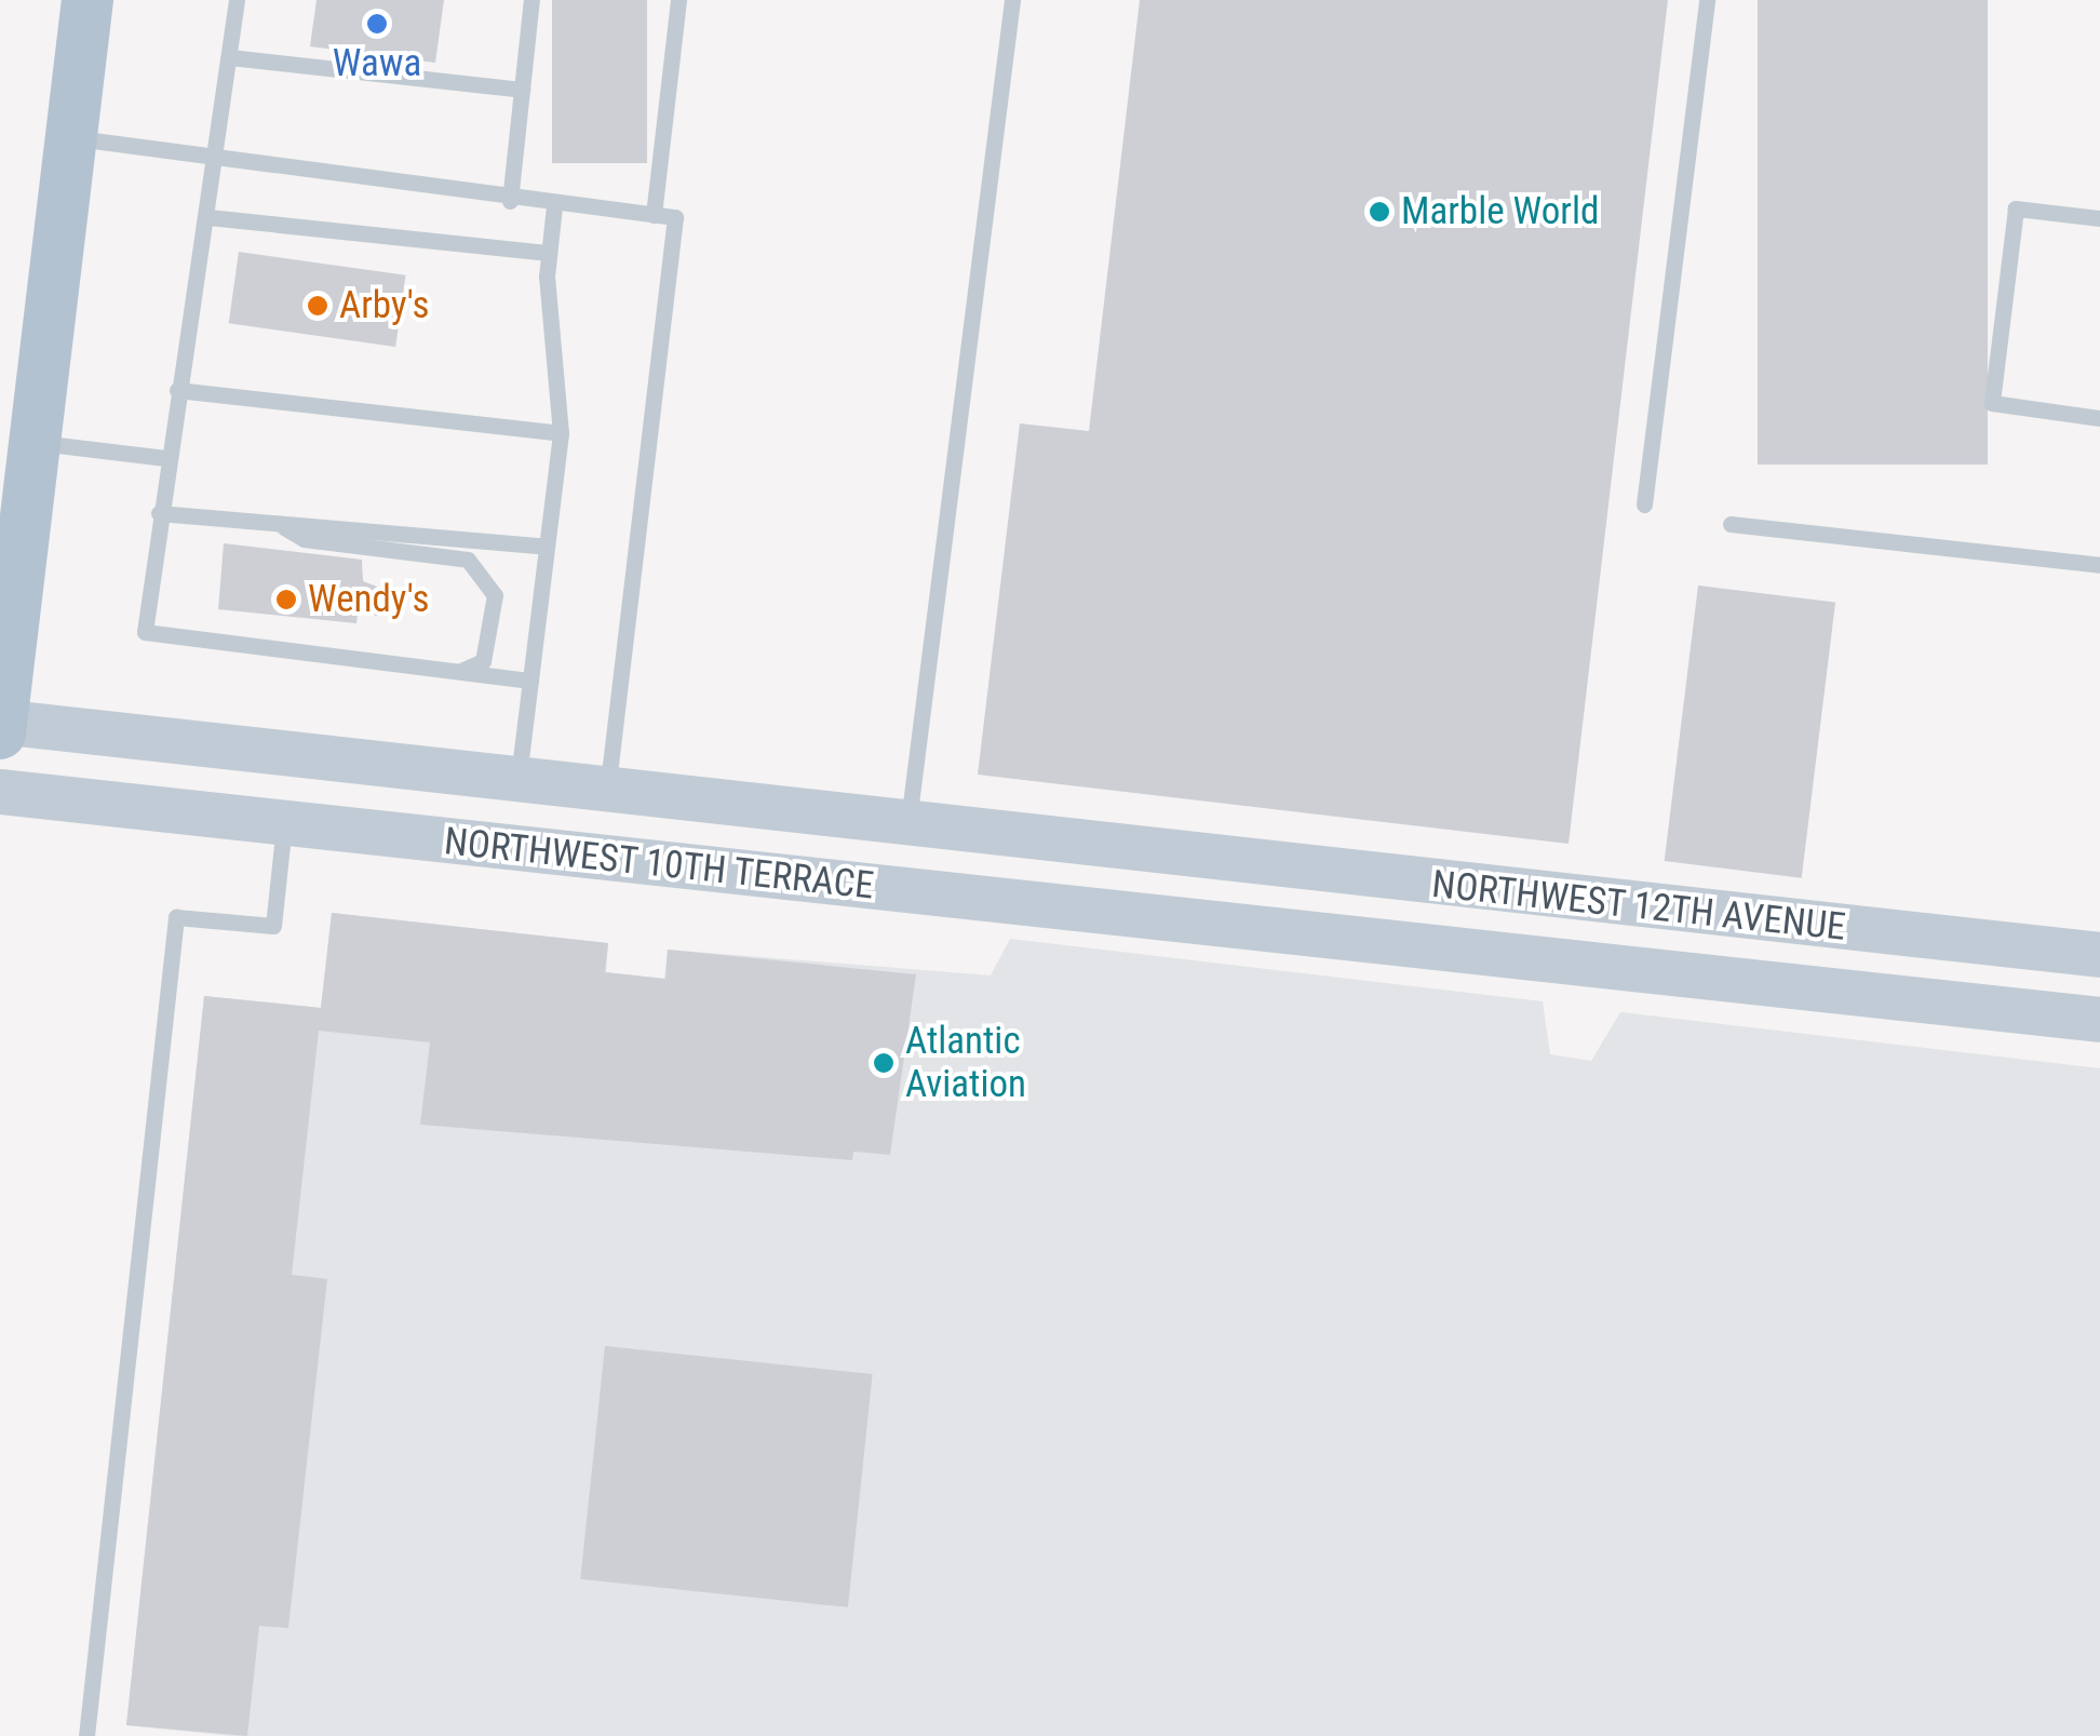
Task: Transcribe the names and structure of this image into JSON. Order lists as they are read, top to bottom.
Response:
{
  "streets": {
    "street": ["NORTHWEST 10TH TERRACE", "NORTHWEST 12TH AVENUE"]
  },
  "crossings": [
    ["NORTHWEST 10TH TERRACE", "NORTHWEST 12TH AVENUE"]
  ],
  "places": [
    "Wawa",
    "Marble World",
    "Arby's",
    "Wendy's",
    "Atlantic Aviation"
  ]
}
